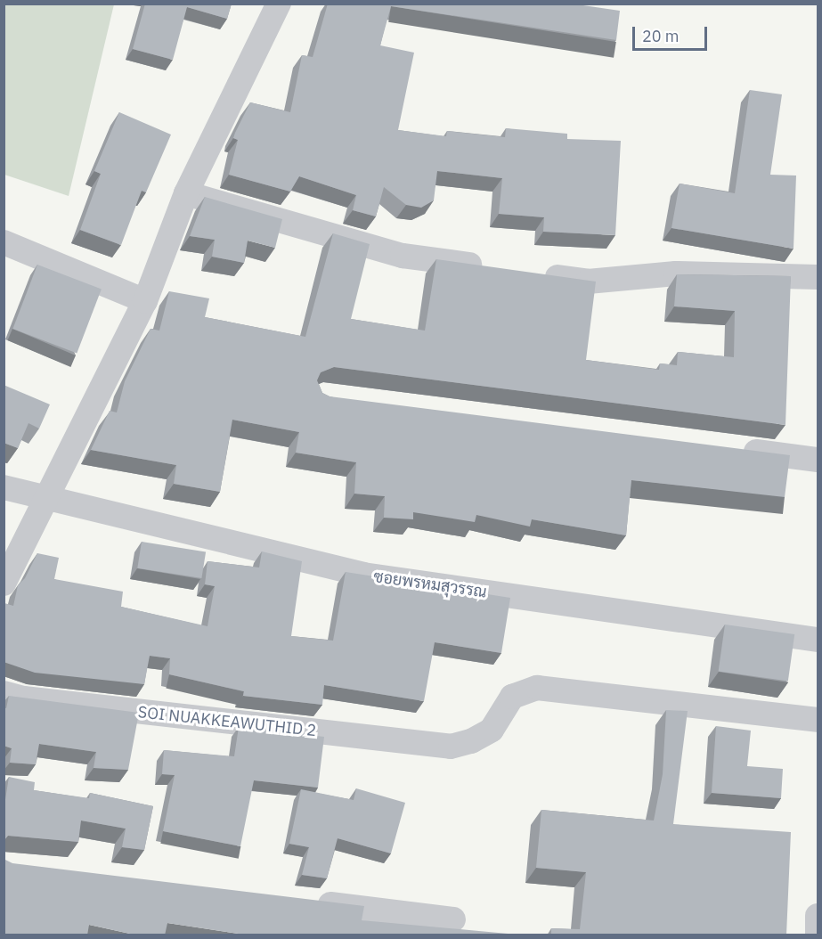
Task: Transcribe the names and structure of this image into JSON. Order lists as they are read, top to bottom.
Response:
{
  "streets": {
    "street": ["ซอยพรหมสุวรรณ", "SOI NUAKKEAWUTHID 2"]
  },
  "scale_bar": "20 m"
}
